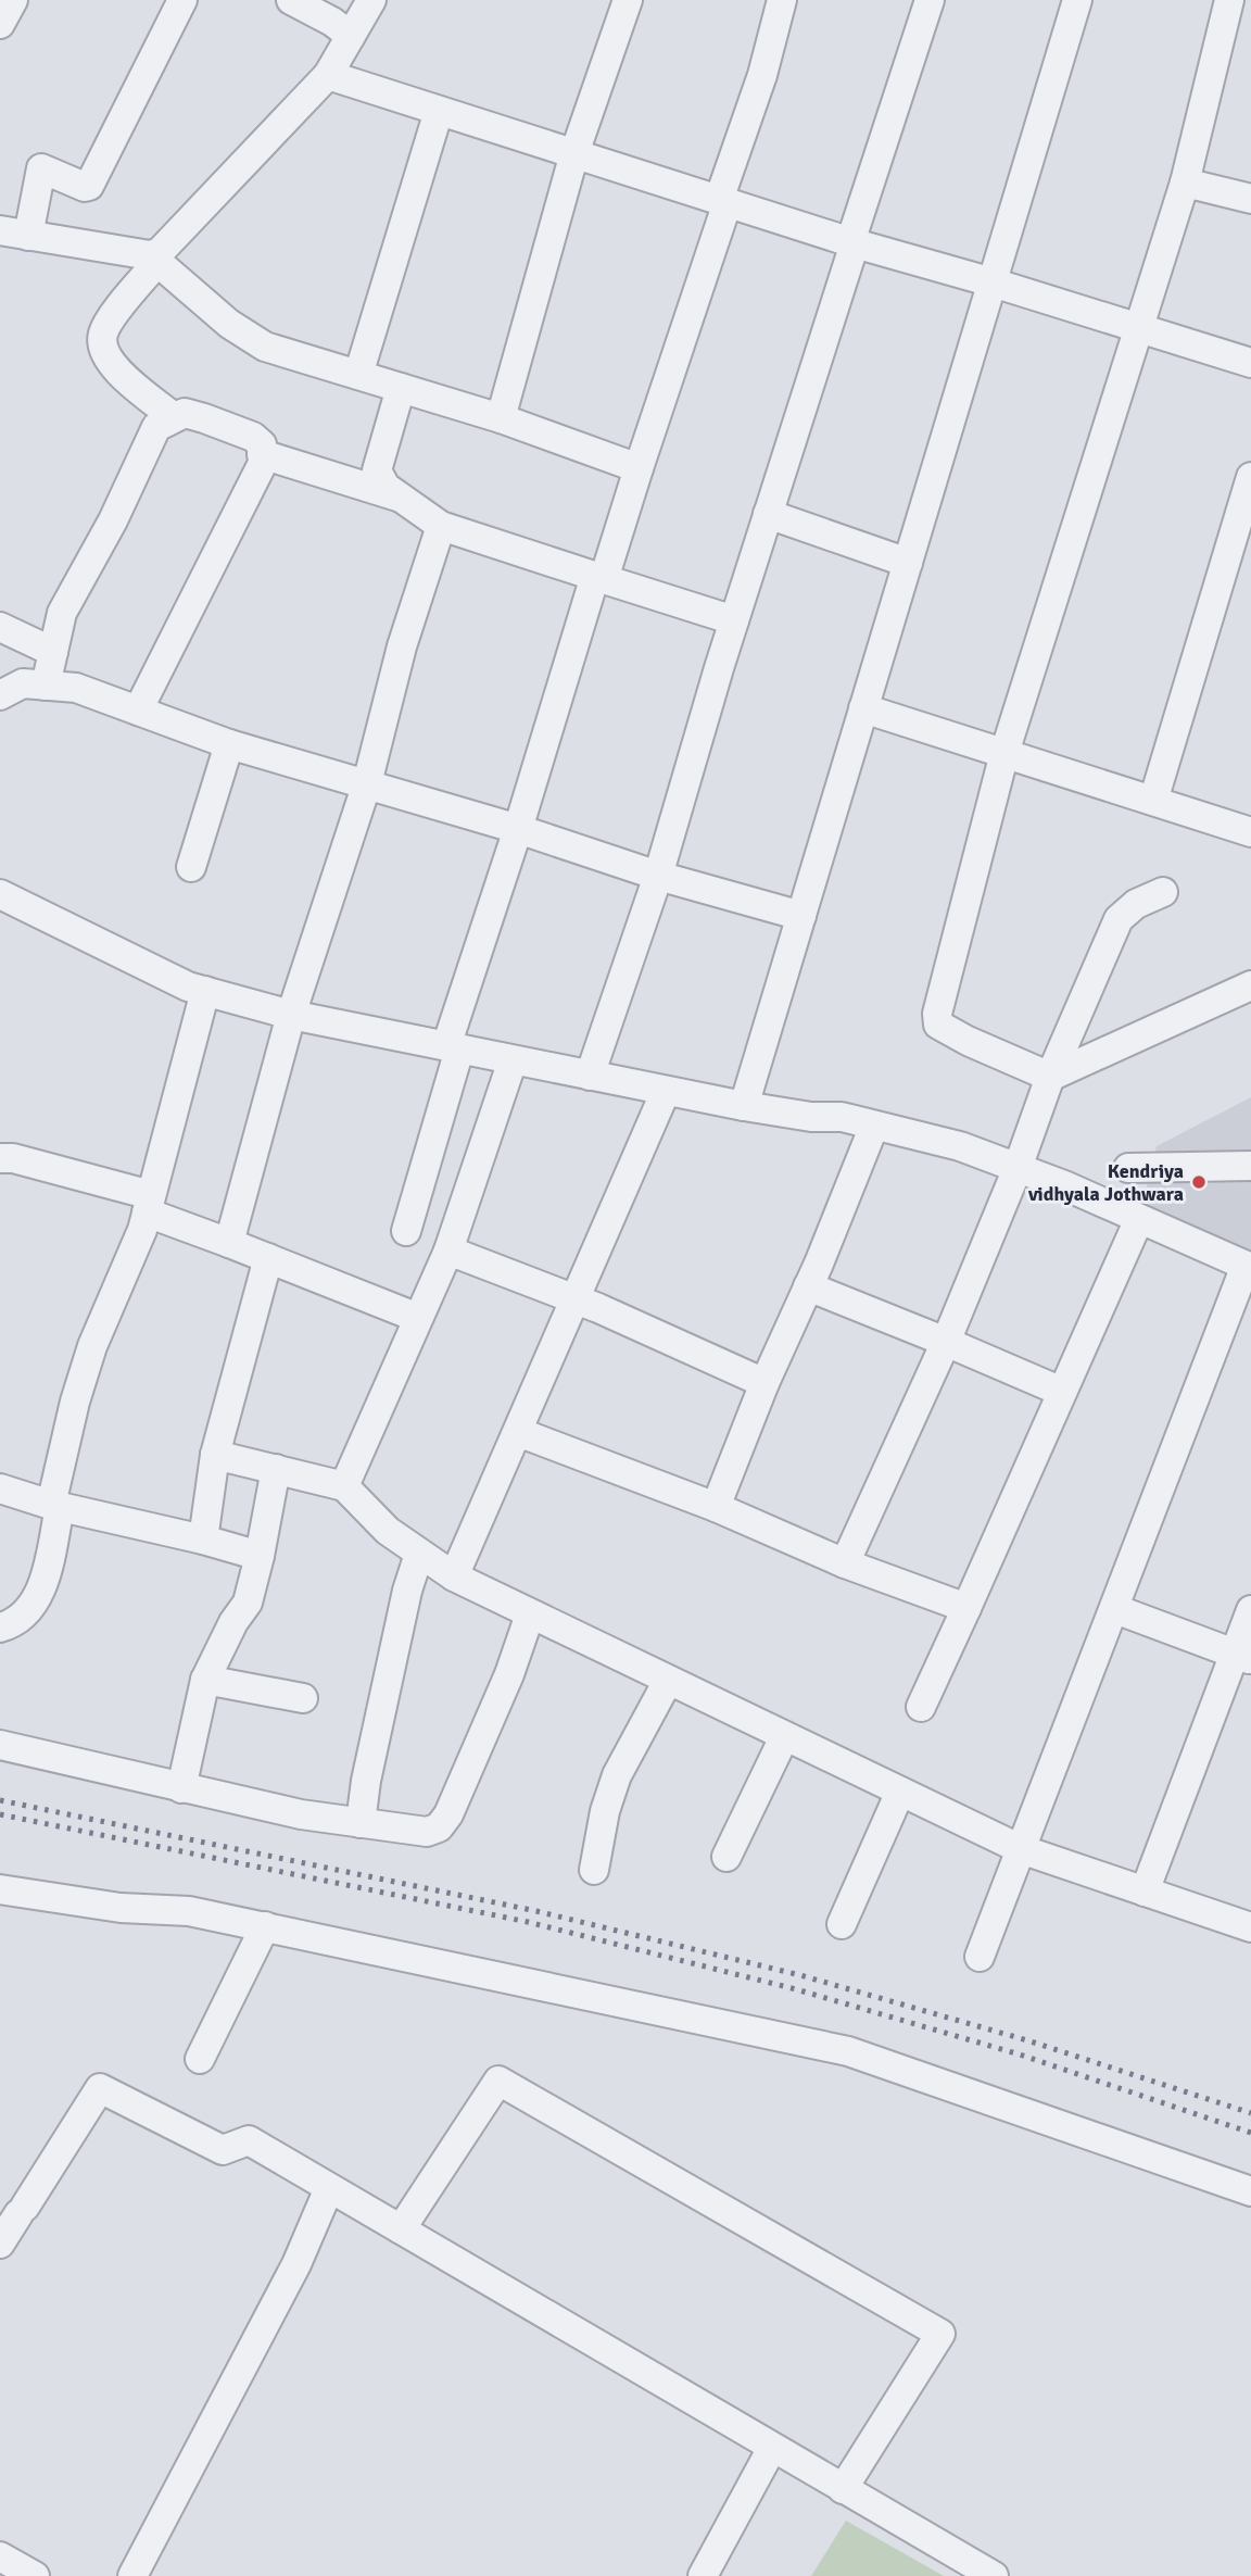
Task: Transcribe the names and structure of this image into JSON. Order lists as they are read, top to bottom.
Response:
{
  "places": ["Kendriya vidhyala Jothwara"]
}
